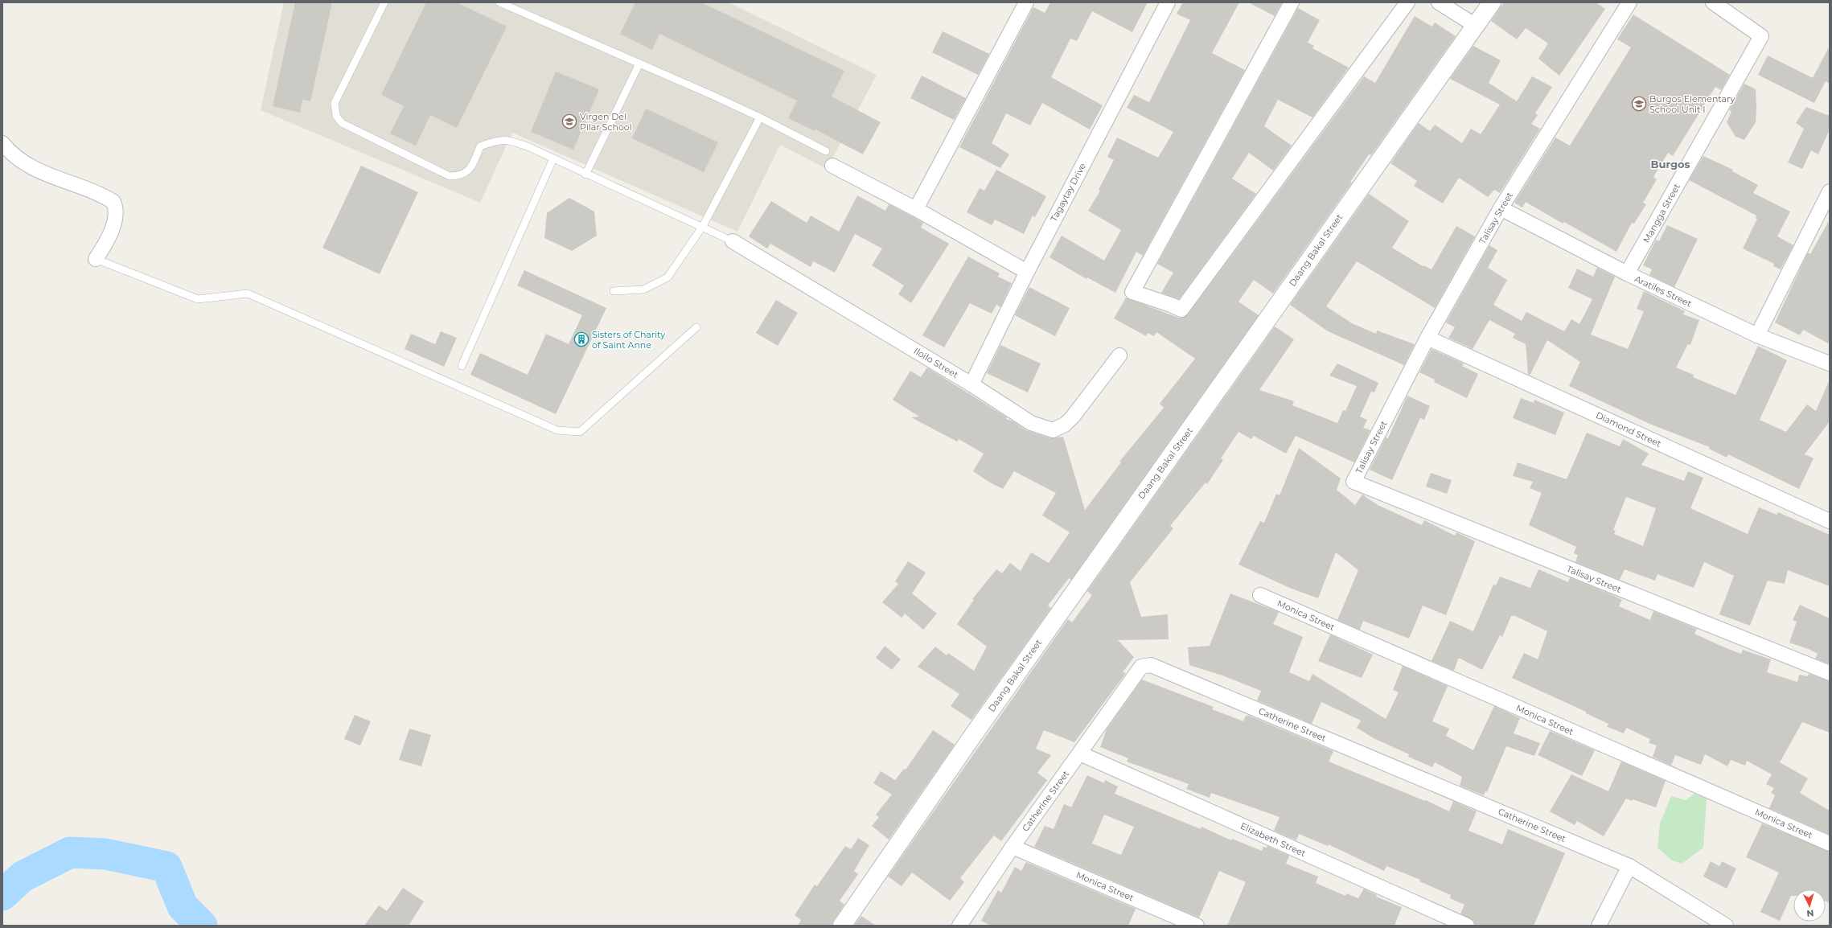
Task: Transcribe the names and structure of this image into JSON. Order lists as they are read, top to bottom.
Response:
{
  "streets": {
    "street": [
      "Tagaytay Drive",
      "Mangga Street",
      "Talisay Street",
      "Daang Bakal Street",
      "Aratiles Street",
      "Iloilo Street",
      "Diamond Street",
      "Monica Street",
      "Catherine Street",
      "Elizabeth Street"
    ]
  },
  "crossings": [
    ["Tagaytay Drive", "Iloilo Street"],
    ["Mangga Street", "Aratiles Street"],
    ["Talisay Street", "Aratiles Street"],
    ["Talisay Street", "Diamond Street"],
    ["Monica Street", "Catherine Street"],
    ["Catherine Street", "Elizabeth Street"]
  ],
  "districts": ["Burgos"],
  "places": {
    "school or university": ["Burgos Elementary School Unit I", "Virgen Del Pilar School"],
    "building": ["Sisters of Charity of Saint Anne"]
  },
  "north": "bottom"
}
